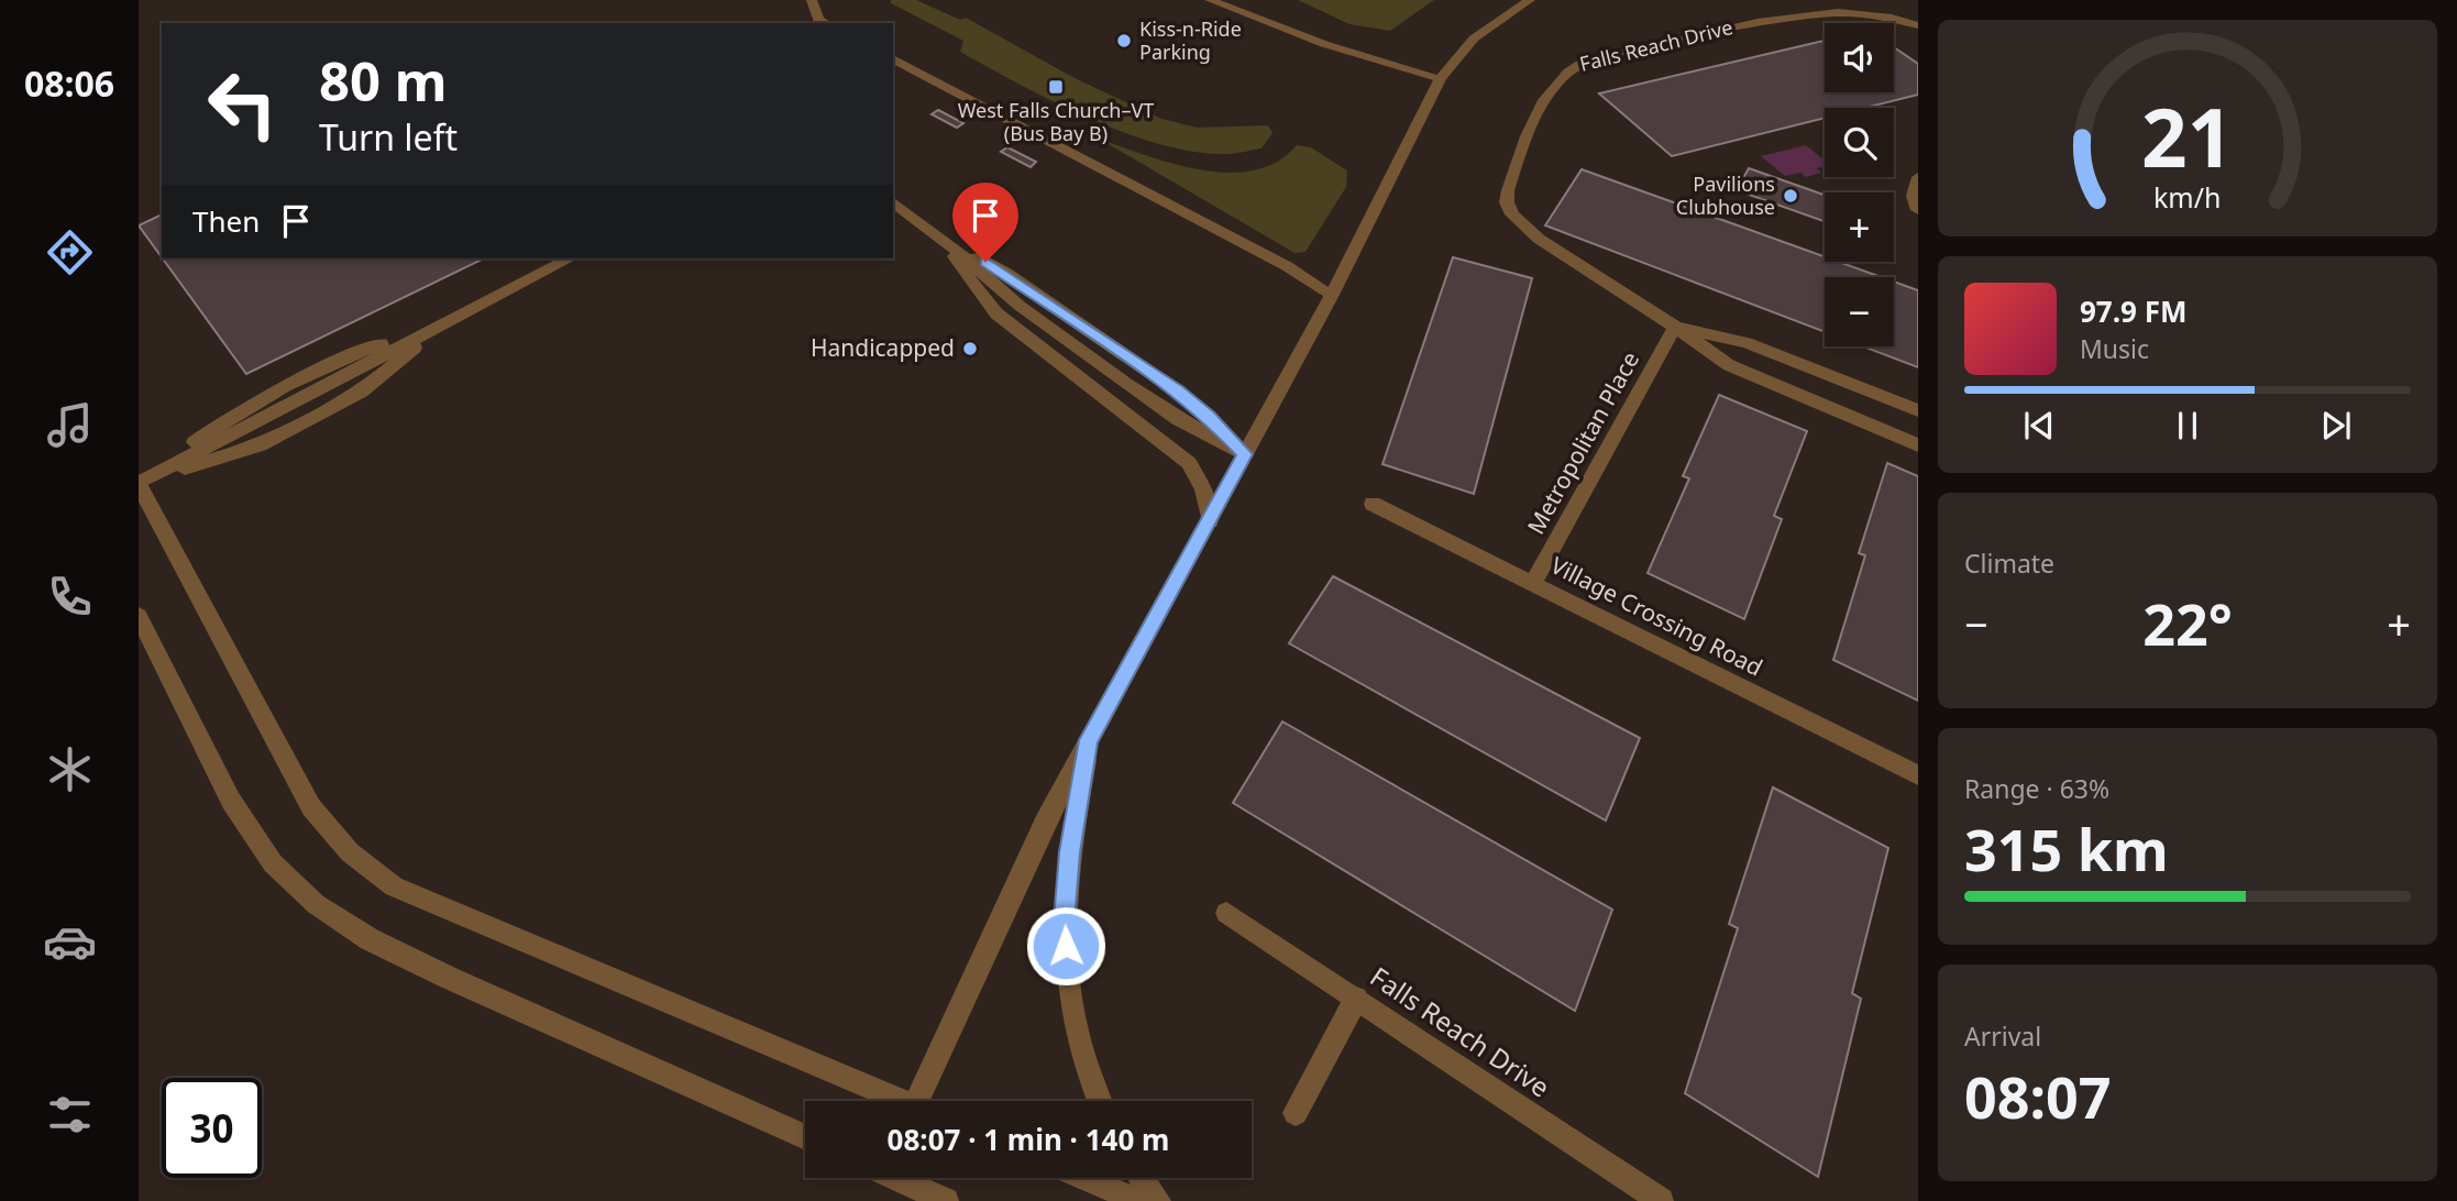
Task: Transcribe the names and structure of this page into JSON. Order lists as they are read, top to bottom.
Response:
{
  "streets": {
    "street": ["Falls Reach Drive", "Metropolitan Place", "Village Crossing Road"]
  },
  "crossings": [
    ["Falls Reach Drive", "Metropolitan Place"],
    ["Metropolitan Place", "Village Crossing Road"]
  ],
  "places": {
    "other": ["Kiss-n-Ride Parking", "Pavilions Clubhouse", "Handicapped"],
    "transit": ["West Falls Church–VT (Bus Bay B)"]
  },
  "page": {
    "tabs": "08:06",
    "map_buttons": ["+", "−"],
    "turn": ["80 m", "Turn left"],
    "then": "Then",
    "song": ["97.9 FM", "Music"],
    "tile": [
      "Climate",
      ["Range · 63%", "315 km"],
      ["Arrival", "08:07"]
    ],
    "heat": ["−", "22°", "+"],
    "limit": "30",
    "trip": "08:07 · 1 min · 140 m",
    "gauge": ["21", "km/h"]
  }
}
